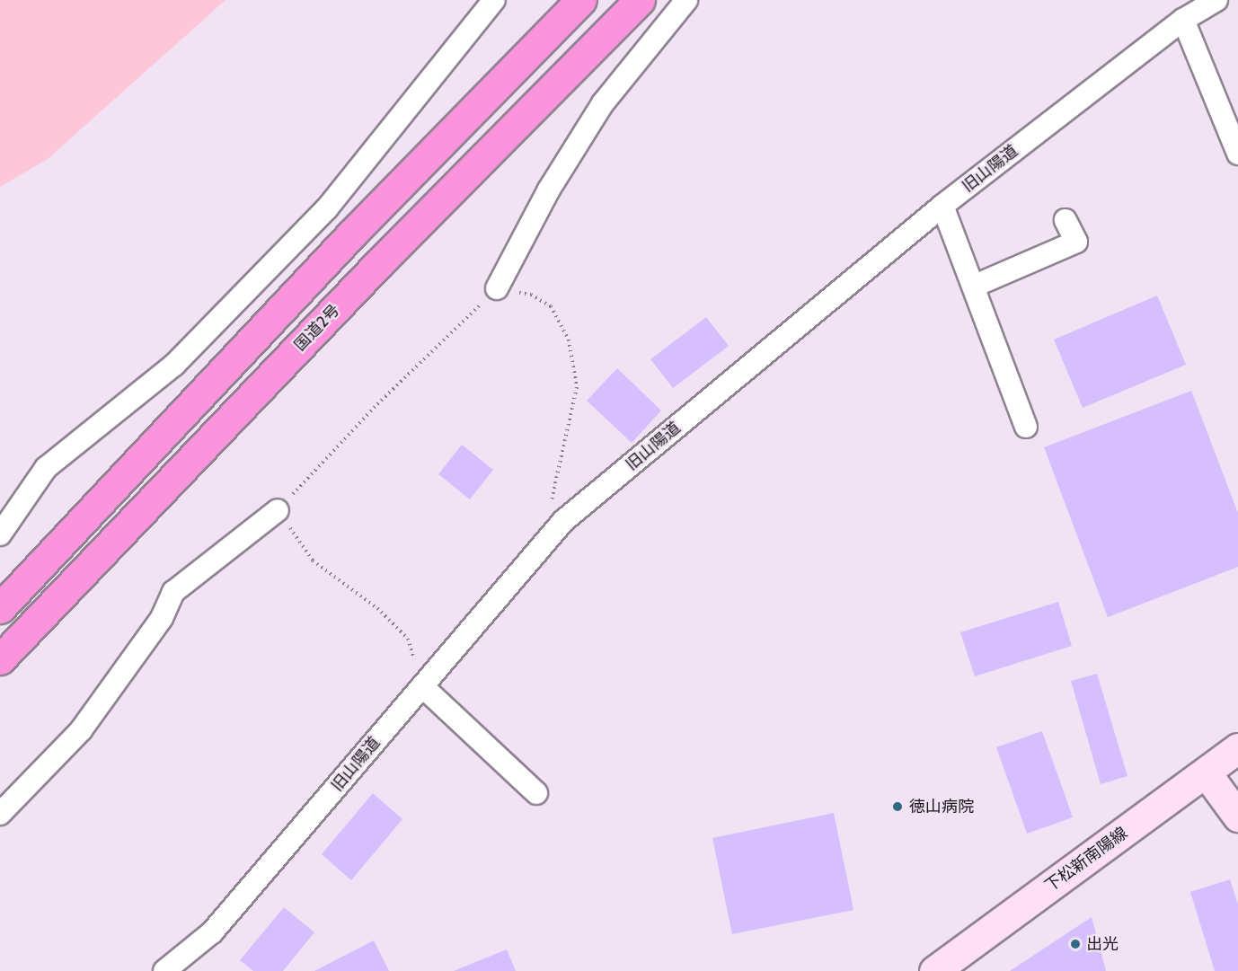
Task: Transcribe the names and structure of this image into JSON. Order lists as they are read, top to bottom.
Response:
{
  "streets": {
    "highway": ["国道2号"],
    "main road": ["下松新南陽線"],
    "street": ["旧山陽道"]
  },
  "places": ["徳山病院", "出光"]
}
